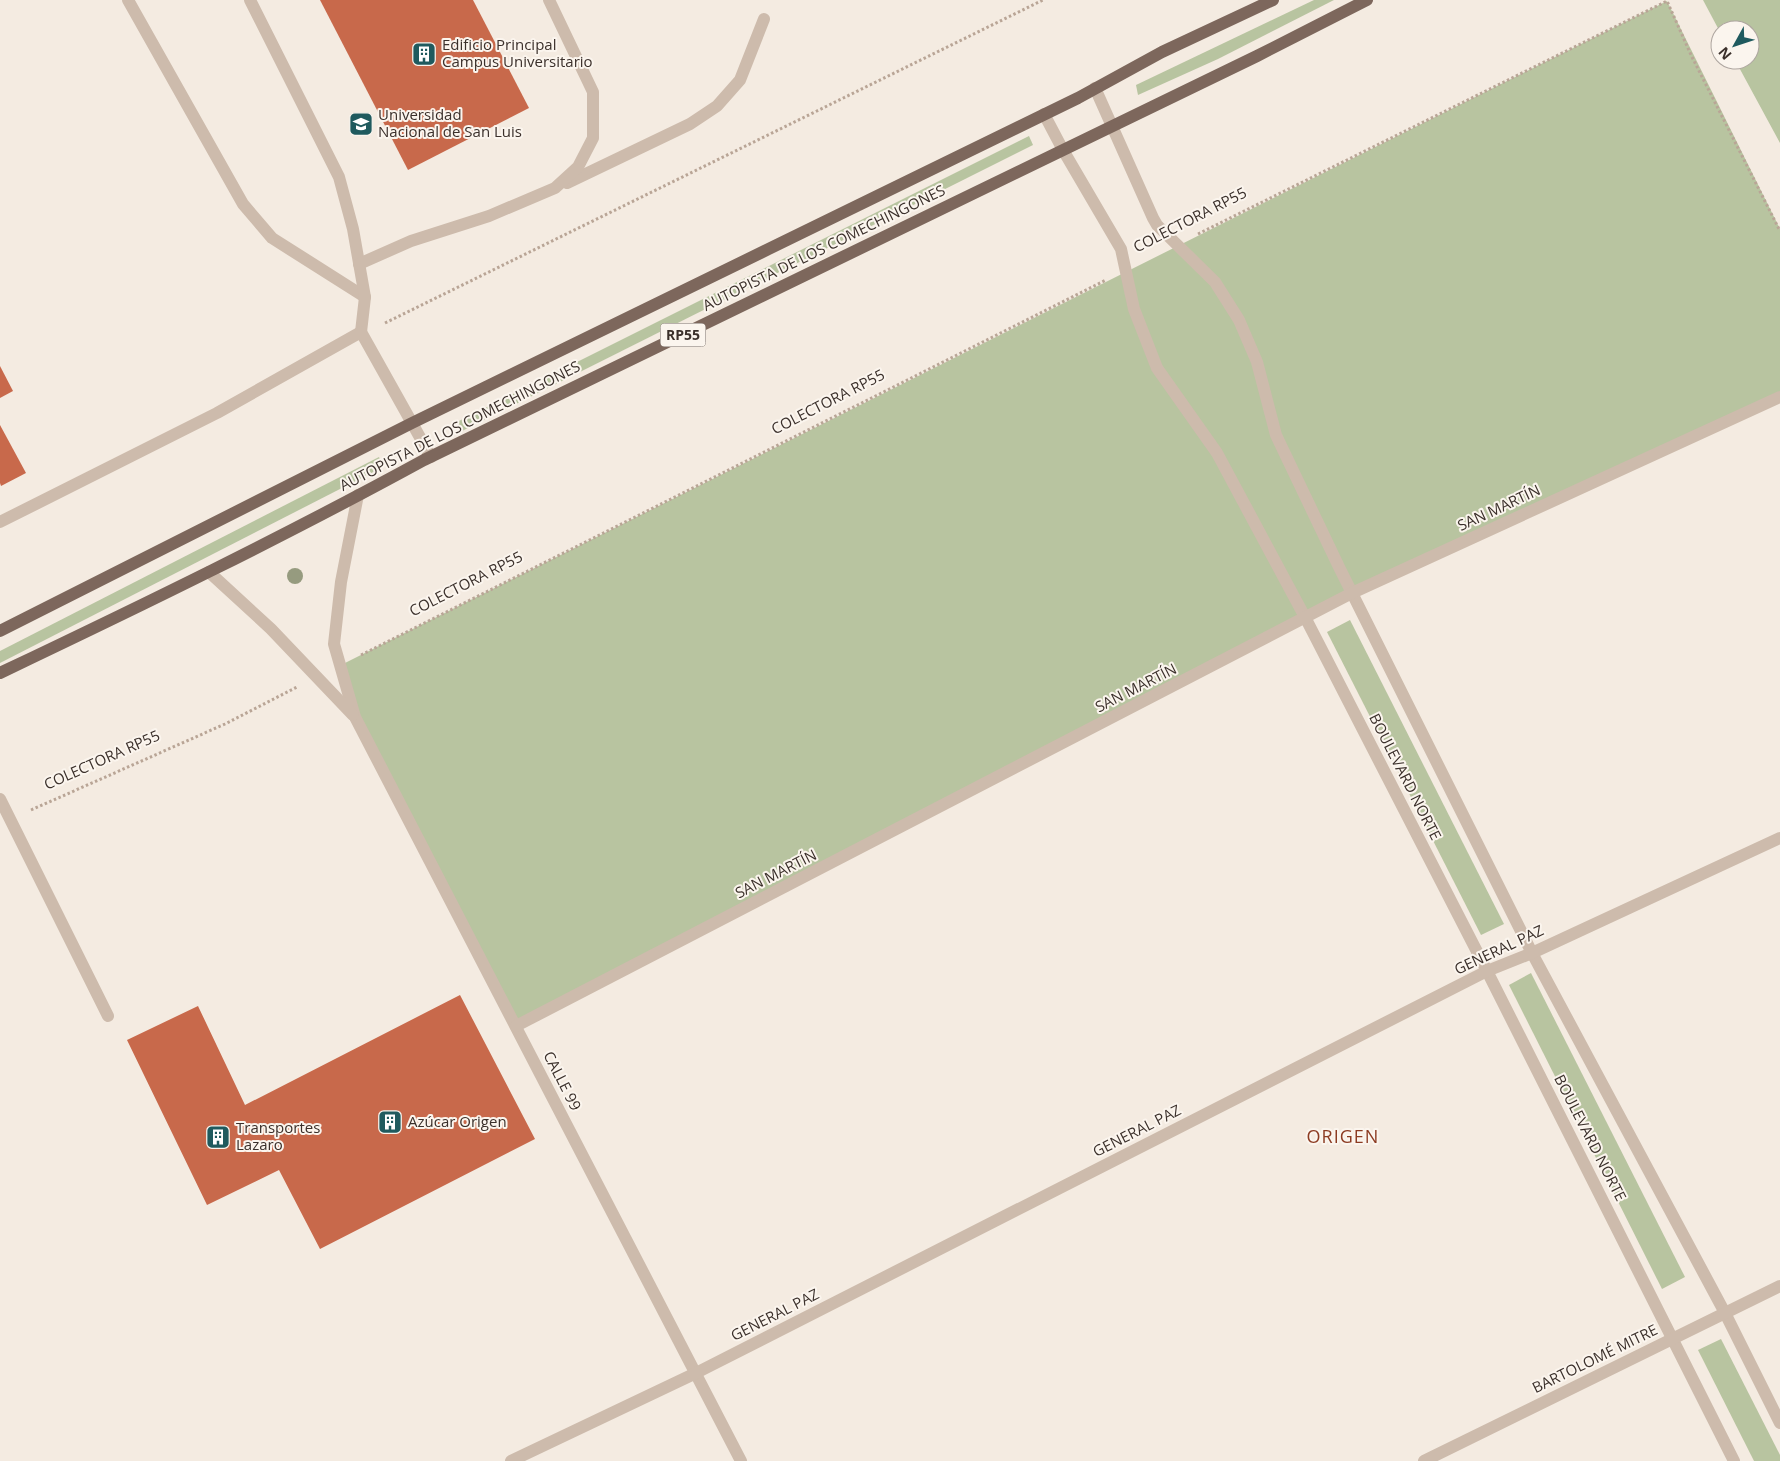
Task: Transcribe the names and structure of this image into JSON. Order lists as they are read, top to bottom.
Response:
{
  "streets": {
    "main road": ["AUTOPISTA DE LOS COMECHINGONES", "RP55"],
    "street": [
      "SAN MARTÍN",
      "BOULEVARD NORTE",
      "GENERAL PAZ",
      "CALLE 99",
      "BARTOLOMÉ MITRE"
    ],
    "path": ["COLECTORA RP55"]
  },
  "crossings": [
    ["AUTOPISTA DE LOS COMECHINGONES", "BOULEVARD NORTE"],
    ["SAN MARTÍN", "BOULEVARD NORTE"],
    ["SAN MARTÍN", "CALLE 99"],
    ["BOULEVARD NORTE", "GENERAL PAZ"],
    ["BOULEVARD NORTE", "BARTOLOMÉ MITRE"],
    ["GENERAL PAZ", "CALLE 99"]
  ],
  "districts": ["ORIGEN"],
  "places": {
    "building": ["Edificio Principal Campus Universitario", "Azúcar Origen", "Transportes Lazaro"],
    "school or university": ["Universidad Nacional de San Luis"]
  },
  "north": "bottom left"
}
